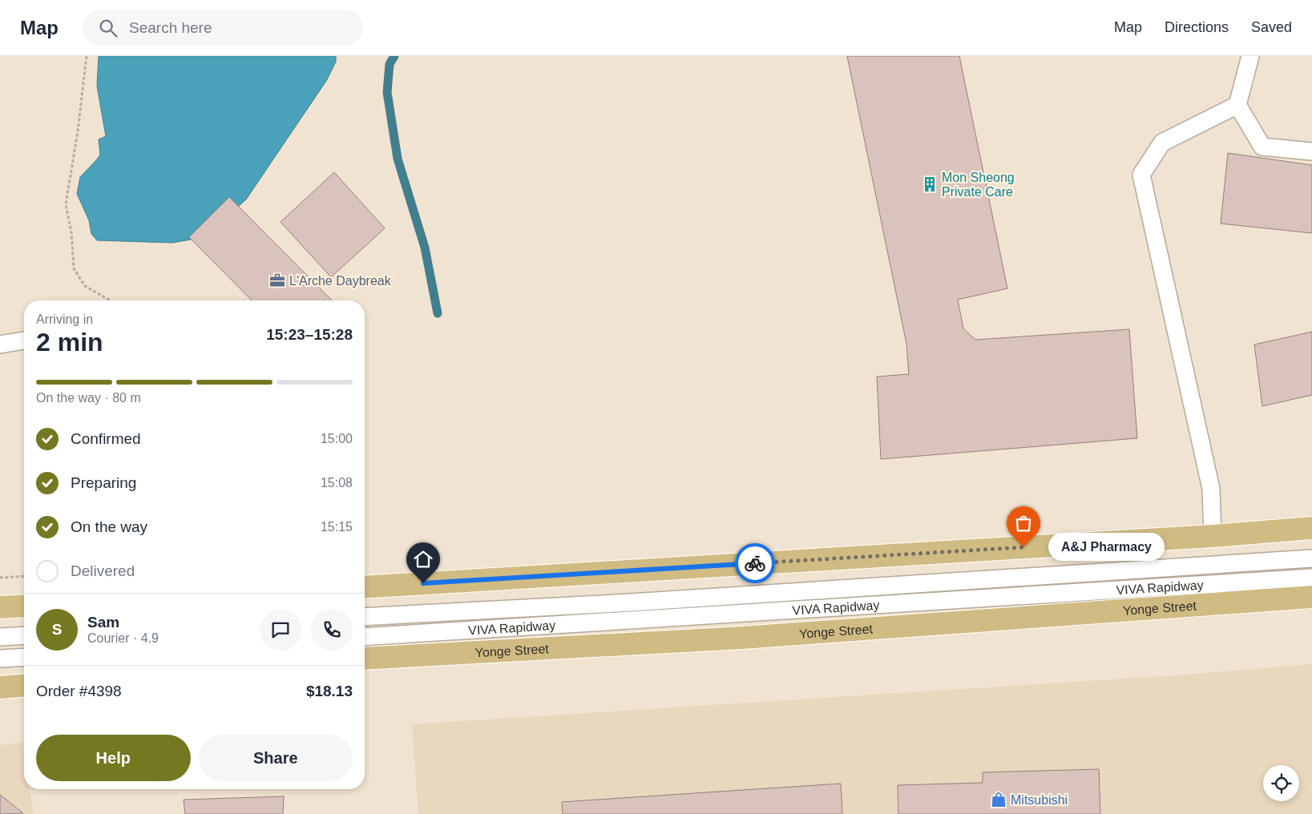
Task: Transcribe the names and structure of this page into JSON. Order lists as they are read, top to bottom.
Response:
{
  "streets": {
    "main road": ["Yonge Street"],
    "lane": ["VIVA Rapidway"]
  },
  "places": {
    "building": ["Mon Sheong Private Care"],
    "office": ["L'Arche Daybreak"],
    "other": ["A&J Pharmacy"],
    "shop": ["Mitsubishi"]
  },
  "page": {
    "header": "Map",
    "search": "Search here",
    "nav": ["Map", "Directions", "Saved"],
    "heading": ["2 min", "Arriving in", "15:23–15:28"],
    "panel": [
      "Sam",
      "Courier · 4.9",
      "Order #4398",
      "$18.13"
    ],
    "bar": "On the way · 80 m",
    "list": [
      ["Confirmed", "15:00"],
      ["Preparing", "15:08"],
      ["On the way", "15:15"],
      "Delivered"
    ],
    "bubble": "A&J Pharmacy",
    "round": "S",
    "buttons": ["Help", "Share"]
  }
}
